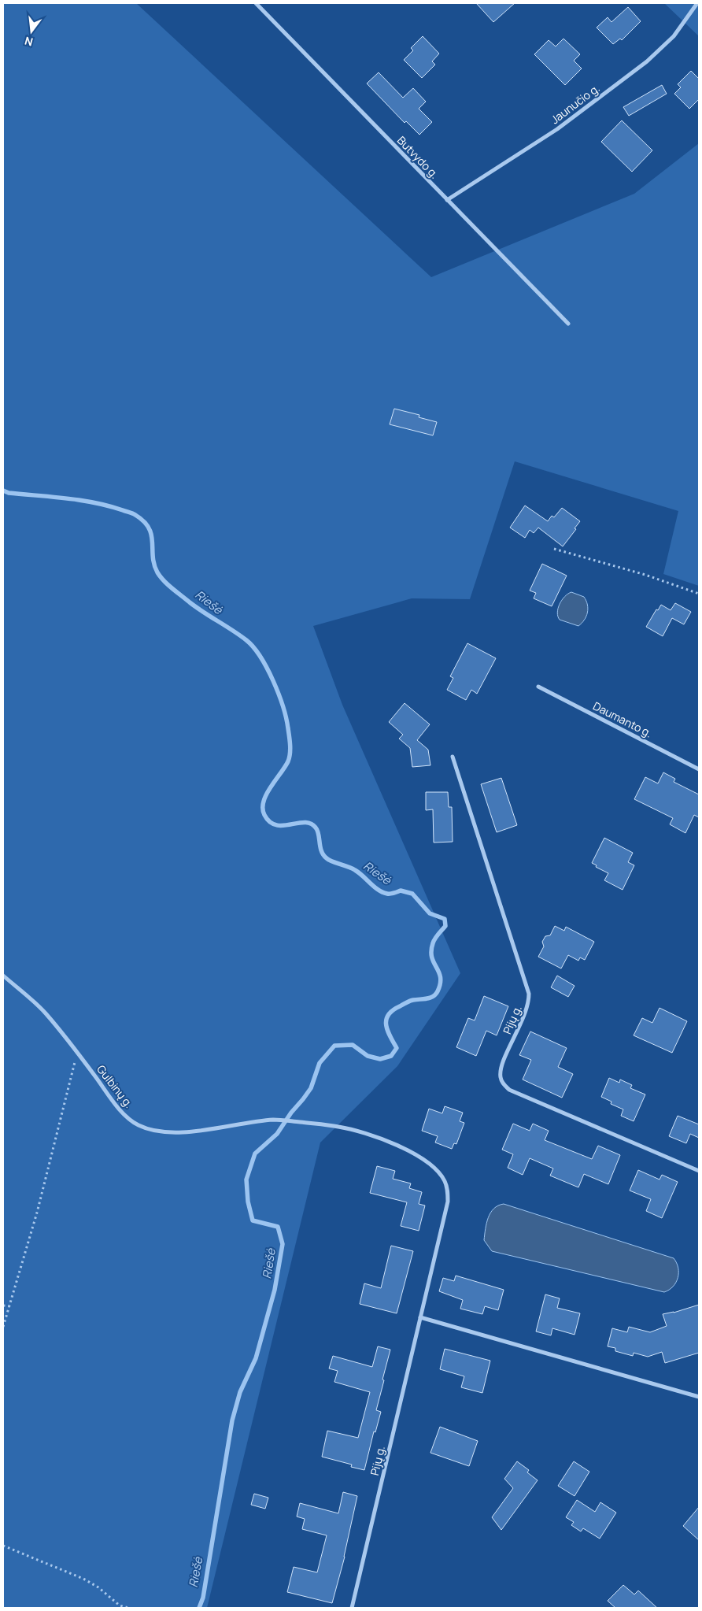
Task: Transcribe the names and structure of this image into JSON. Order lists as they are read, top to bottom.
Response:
{
  "streets": {
    "street": [
      "Jaunučio g.",
      "Butvydo g.",
      "Daumanto g.",
      "Pijų g.",
      "Gulbinų g."
    ]
  },
  "crossings": [
    ["Jaunučio g.", "Butvydo g."],
    ["Pijų g.", "Gulbinų g."]
  ],
  "water": ["Riešė"],
  "north": "bottom"
}
